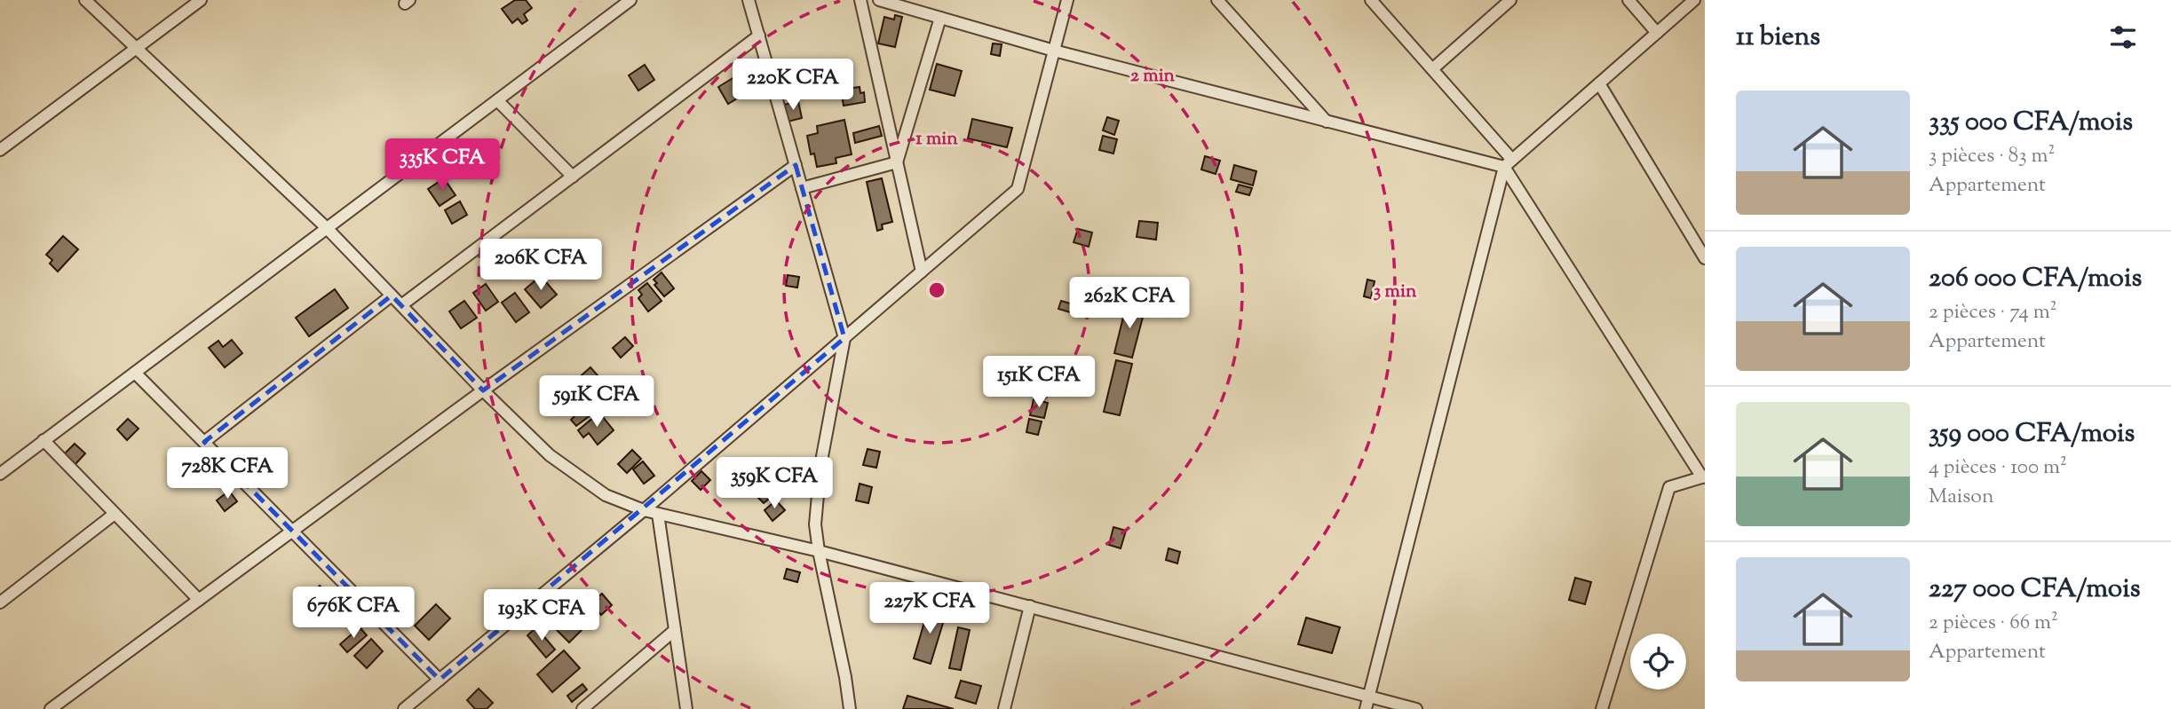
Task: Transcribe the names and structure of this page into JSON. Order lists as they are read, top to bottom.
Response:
{
  "page": {
    "heading": "11 biens",
    "price": [
      "220K CFA",
      "335K CFA",
      "206K CFA",
      "262K CFA",
      "151K CFA",
      "591K CFA",
      "728K CFA",
      "359K CFA",
      "227K CFA",
      "676K CFA",
      "193K CFA"
    ],
    "list": [
      {
        "name": "335 000 CFA/mois",
        "note": "3 pièces · 83 m² · Appartement"
      },
      {
        "name": "206 000 CFA/mois",
        "note": "2 pièces · 74 m² · Appartement"
      },
      {
        "name": "359 000 CFA/mois",
        "note": "4 pièces · 100 m² · Maison"
      },
      {
        "name": "227 000 CFA/mois",
        "note": "2 pièces · 66 m² · Appartement"
      }
    ]
  },
  "rings": ["2 min", "1 min", "3 min"]
}
